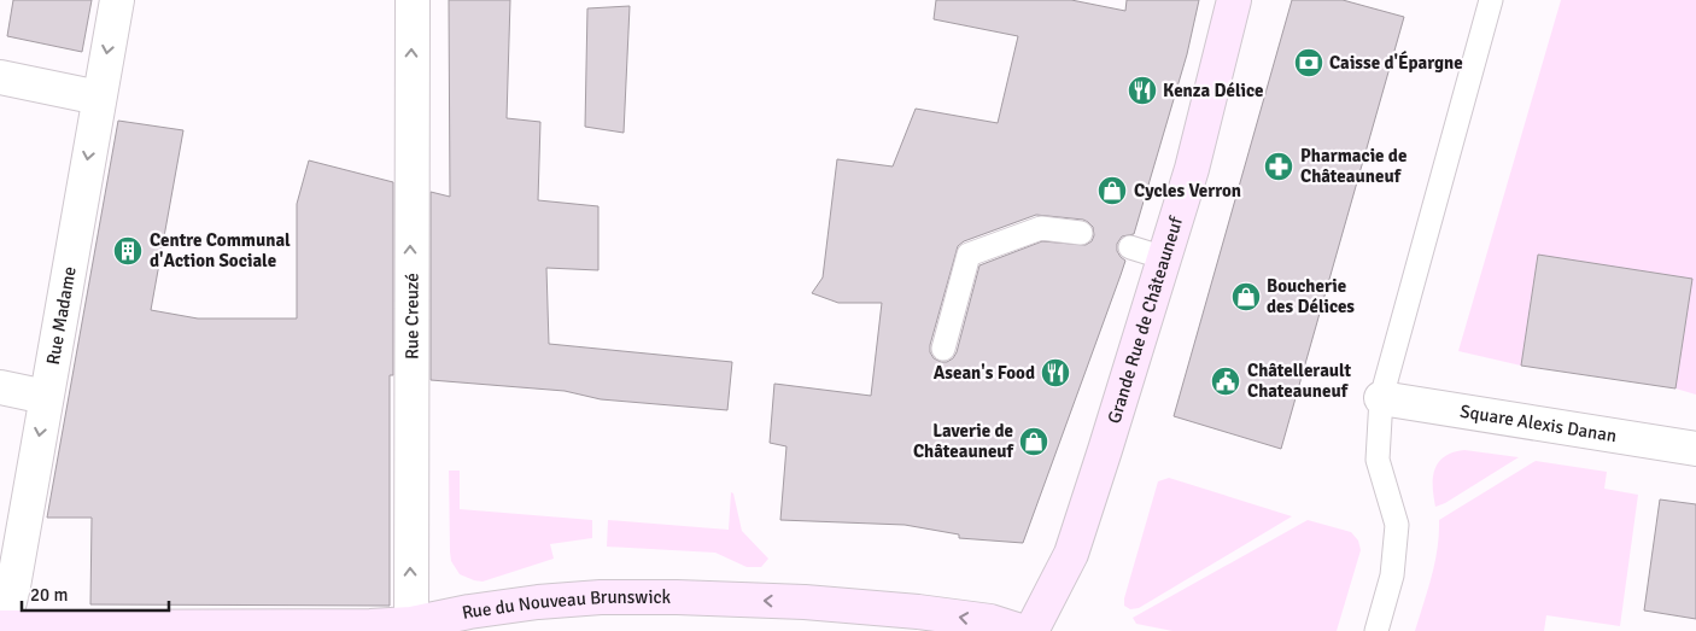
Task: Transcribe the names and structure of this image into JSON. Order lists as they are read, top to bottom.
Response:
{
  "streets": {
    "street": [
      "Rue Madame",
      "Rue Creuzé",
      "Grande Rue de Châteauneuf",
      "Square Alexis Danan",
      "Rue du Nouveau Brunswick"
    ]
  },
  "crossings": [
    ["Rue Madame", "Rue du Nouveau Brunswick"],
    ["Rue Creuzé", "Rue du Nouveau Brunswick"]
  ],
  "one_way": ["Rue Madame", "Rue Creuzé", "Rue du Nouveau Brunswick"],
  "places": {
    "bank": ["Caisse d'Épargne"],
    "restaurant": ["Kenza Délice", "Asean's Food"],
    "pharmacy": ["Pharmacie de Châteauneuf"],
    "shop": ["Cycles Verron", "Boucherie des Délices", "Laverie de Châteauneuf"],
    "building": ["Centre Communal d'Action Sociale"],
    "public building": ["Châtellerault Chateauneuf"]
  },
  "scale_bar": "20 m"
}
